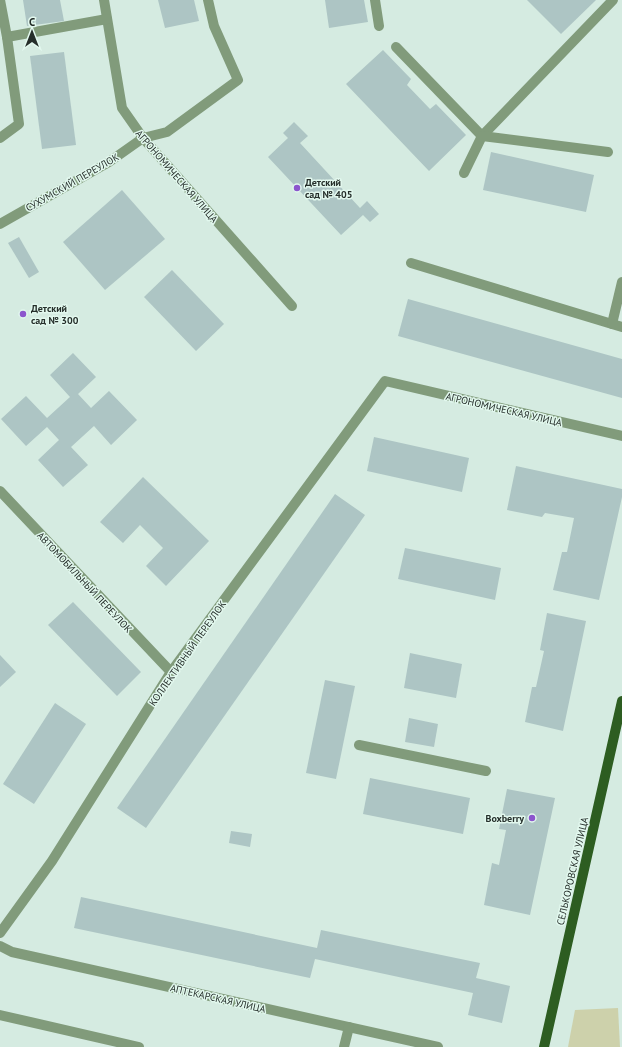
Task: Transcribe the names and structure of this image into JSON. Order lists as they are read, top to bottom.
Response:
{
  "streets": {
    "main road": ["СЕЛЬКОРОВСКАЯ УЛИЦА"],
    "street": [
      "АГРОНОМИЧЕСКАЯ УЛИЦА",
      "СУХУМСКИЙ ПЕРЕУЛОК",
      "АВТОМОБИЛЬНЫЙ ПЕРЕУЛОК",
      "КОЛЛЕКТИВНЫЙ ПЕРЕУЛОК",
      "АПТЕКАРСКАЯ УЛИЦА"
    ]
  },
  "crossings": [
    ["АГРОНОМИЧЕСКАЯ УЛИЦА", "СУХУМСКИЙ ПЕРЕУЛОК"],
    ["АГРОНОМИЧЕСКАЯ УЛИЦА", "КОЛЛЕКТИВНЫЙ ПЕРЕУЛОК"],
    ["АВТОМОБИЛЬНЫЙ ПЕРЕУЛОК", "КОЛЛЕКТИВНЫЙ ПЕРЕУЛОК"]
  ],
  "places": ["Детский сад № 405", "Детский сад № 300", "Boxberry"],
  "north": "top"
}
